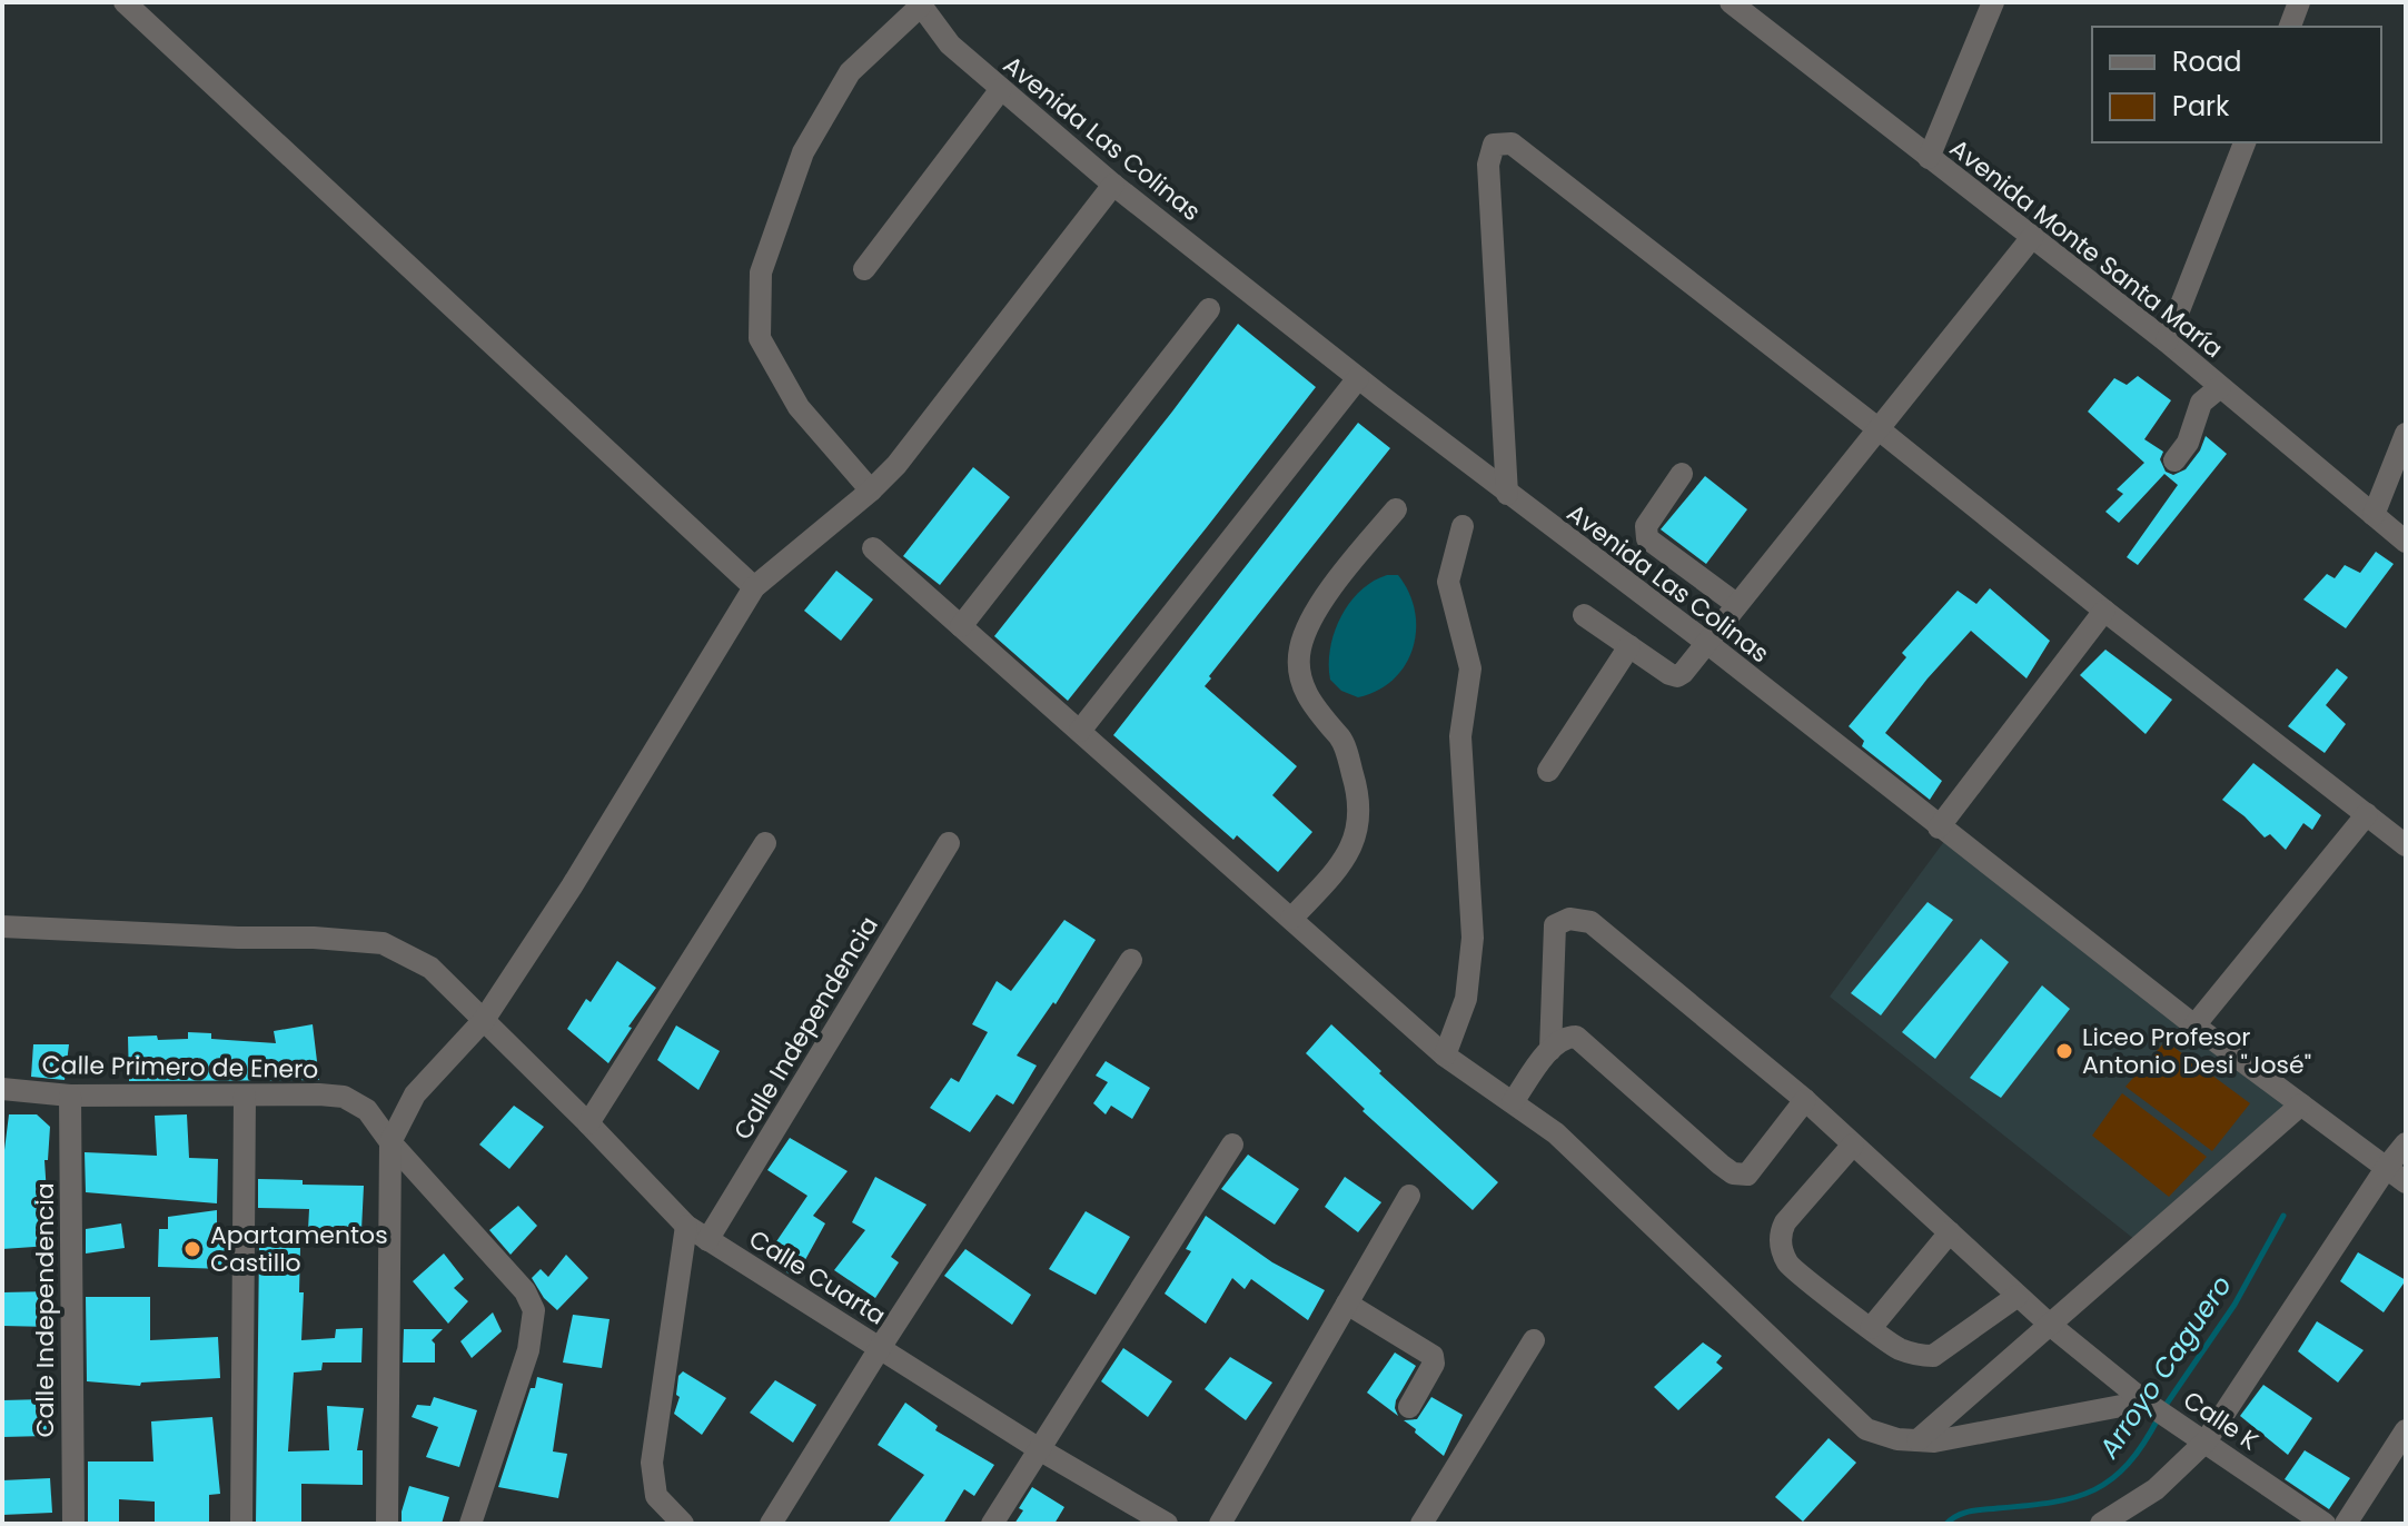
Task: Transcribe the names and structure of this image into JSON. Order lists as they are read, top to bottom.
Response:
{
  "streets": {
    "street": [
      "Avenida Las Colinas",
      "Avenida Monte Santa María",
      "Calle Independencia",
      "Calle Primero de Enero",
      "Calle Cuarta",
      "Calle K"
    ]
  },
  "crossings": [
    ["Calle Independencia", "Calle Primero de Enero"],
    ["Calle Independencia", "Calle Cuarta"]
  ],
  "water": ["Arroyo Caguero"],
  "places": ["Liceo Profesor Antonio Desi \"José\"", "Apartamentos Castillo"],
  "legend": ["Road", "Park"]
}
